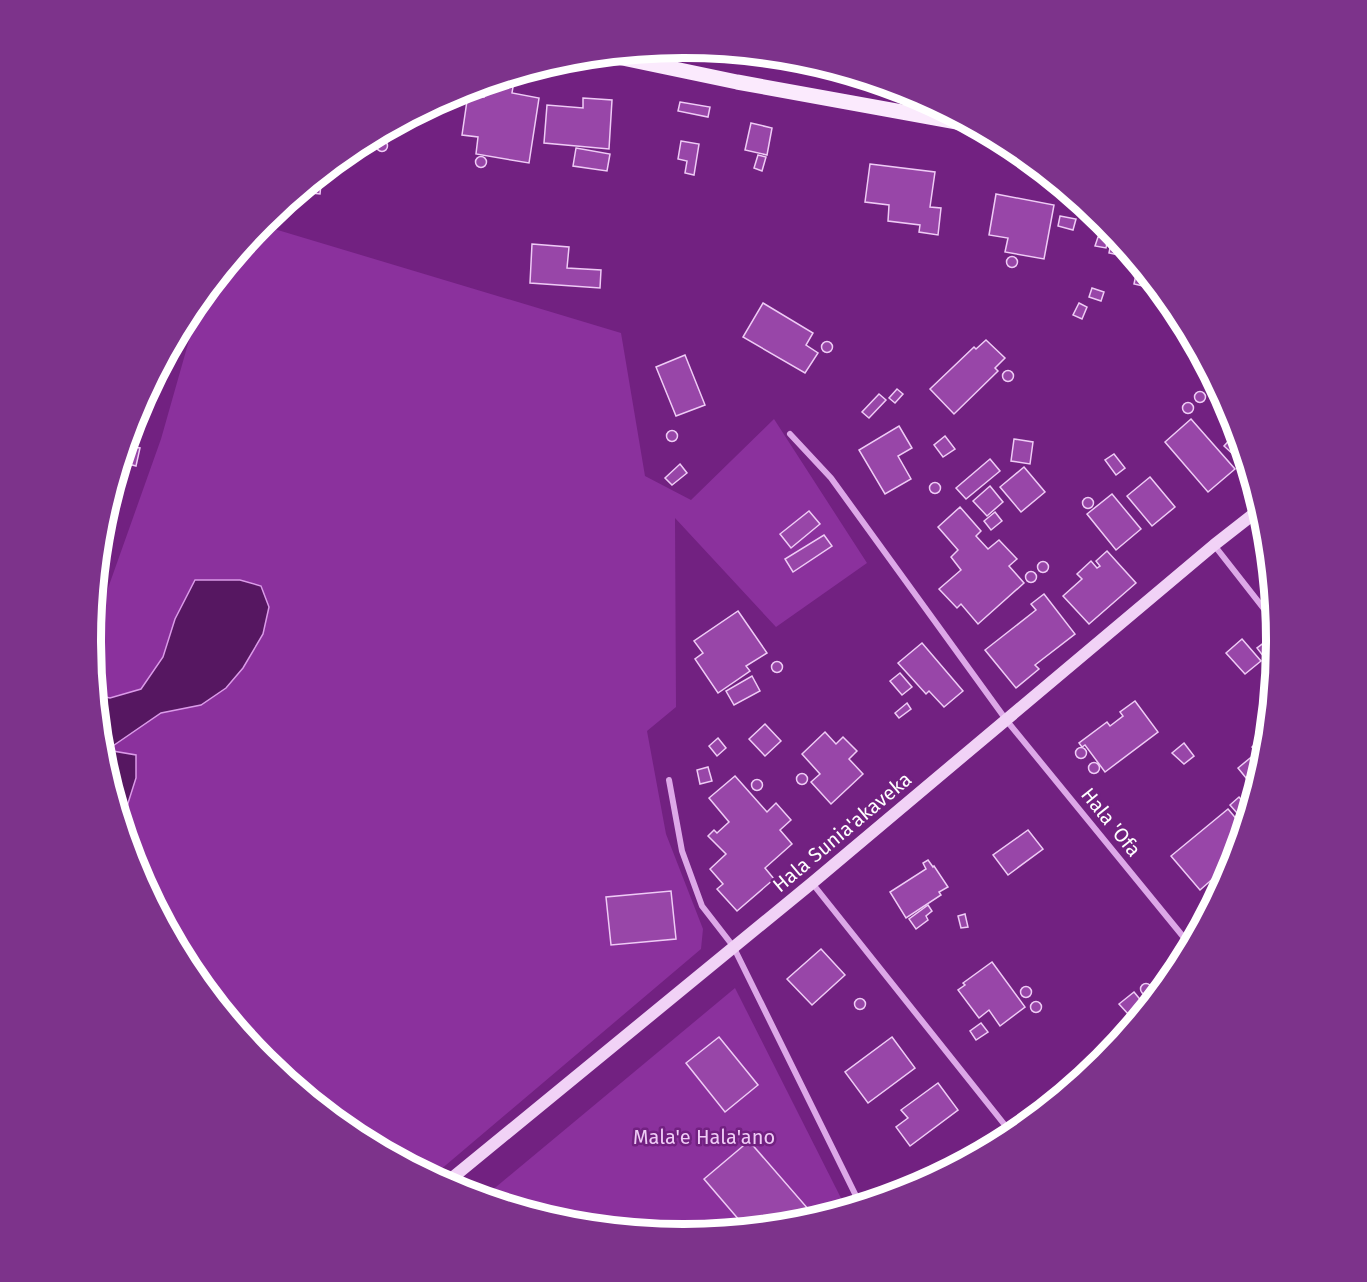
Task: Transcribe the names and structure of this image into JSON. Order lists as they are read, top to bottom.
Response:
{
  "streets": {
    "street": ["Hala 'Ofa", "Hala Sunia'akaveka"]
  },
  "crossings": [
    ["Hala 'Ofa", "Hala Sunia'akaveka"]
  ],
  "parks": ["Mala'e Hala'ano"]
}
